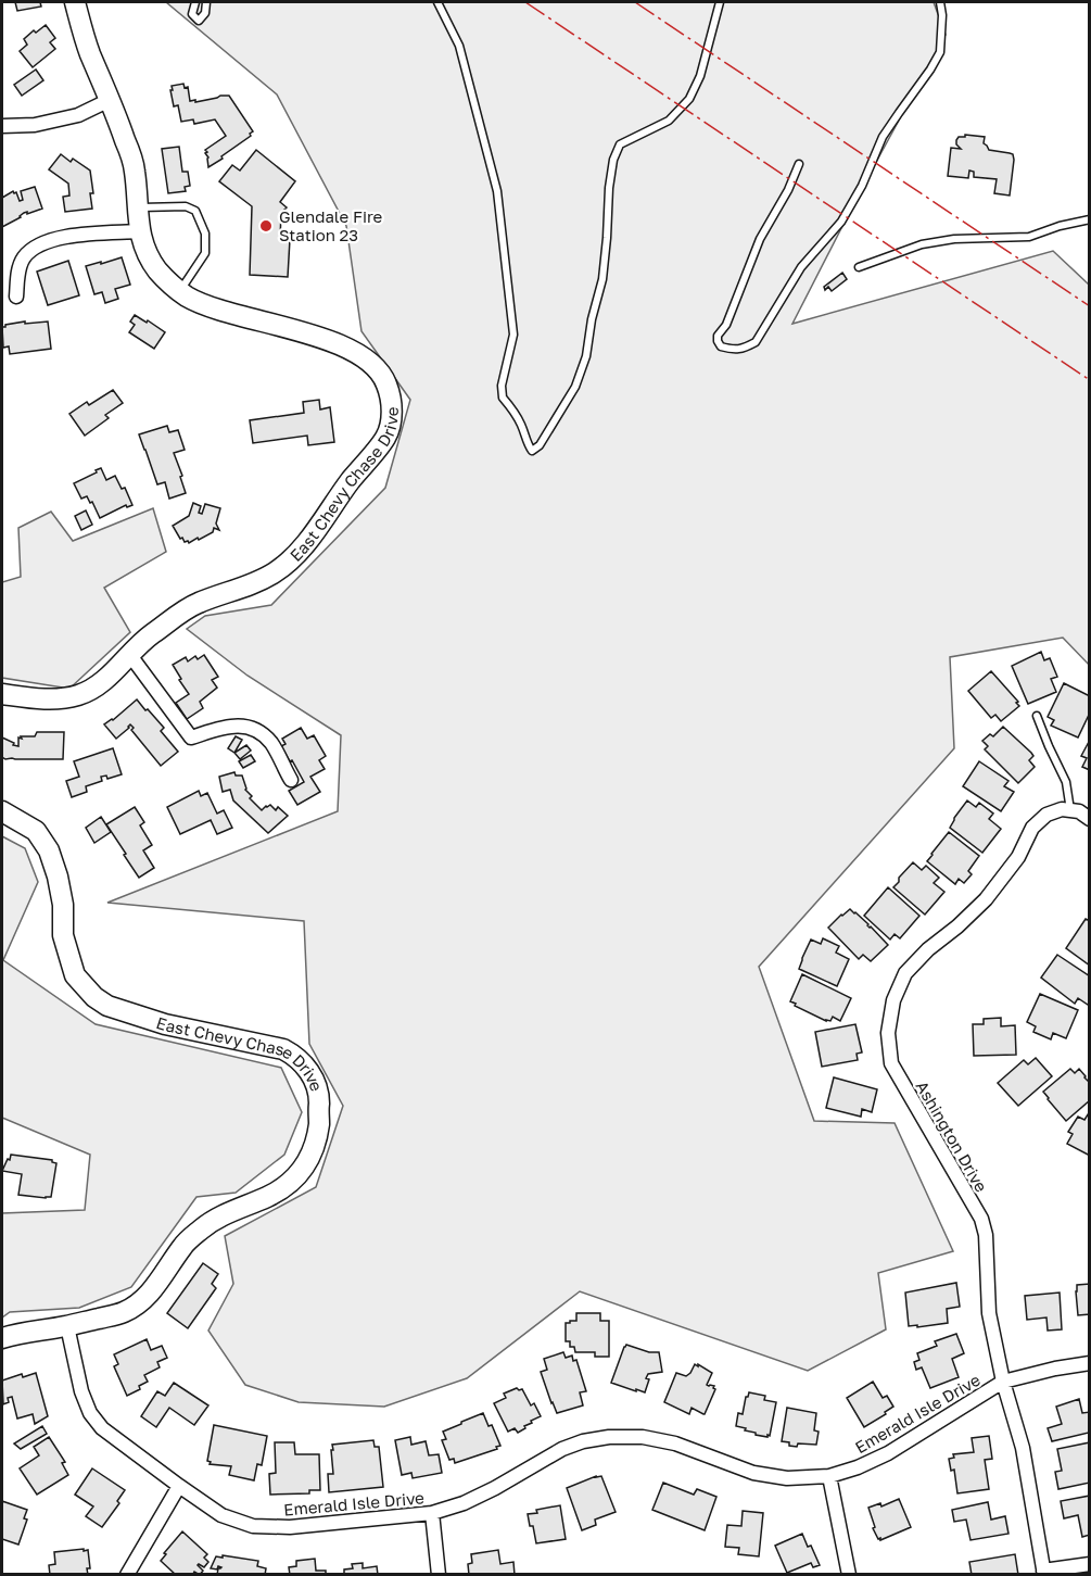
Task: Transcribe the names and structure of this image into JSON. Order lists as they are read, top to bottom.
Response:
{
  "streets": {
    "main road": ["East Chevy Chase Drive"],
    "street": ["Ashington Drive", "Emerald Isle Drive"]
  },
  "crossings": [
    ["East Chevy Chase Drive", "Emerald Isle Drive"],
    ["Ashington Drive", "Emerald Isle Drive"]
  ],
  "places": ["Glendale Fire Station 23"]
}
